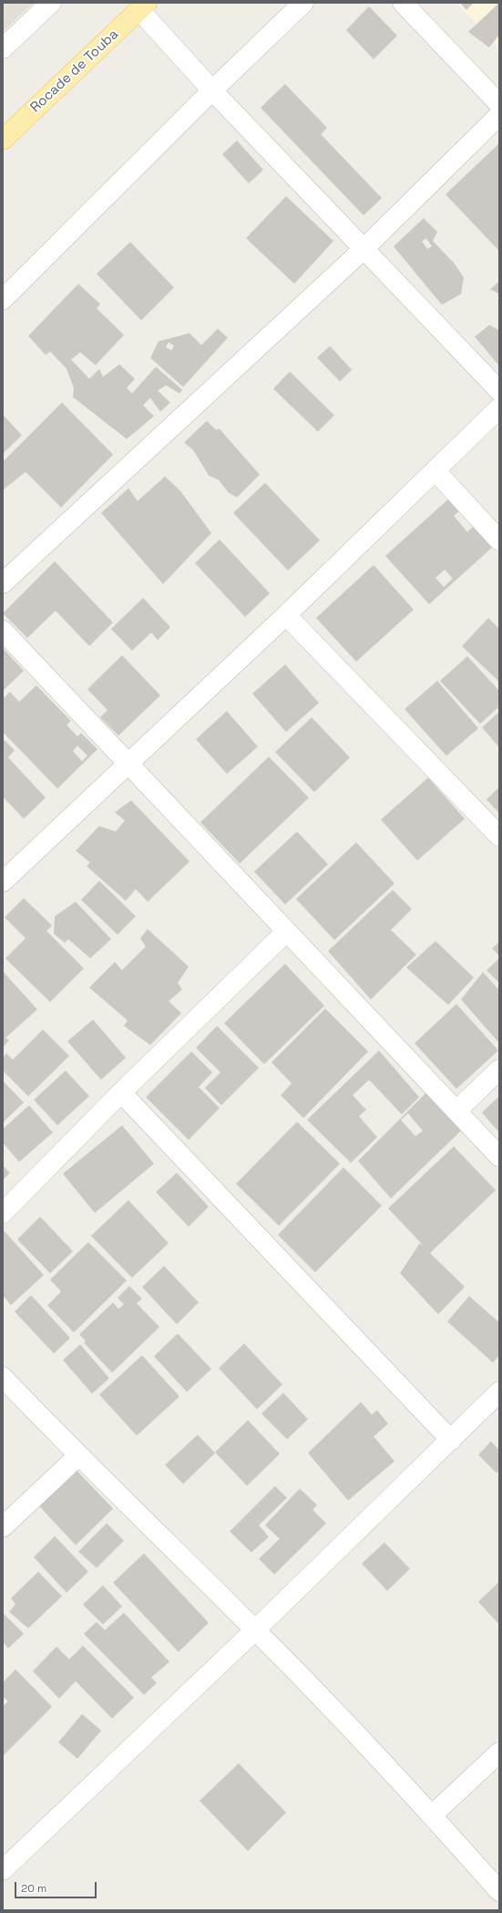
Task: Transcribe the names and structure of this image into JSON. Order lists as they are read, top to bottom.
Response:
{
  "streets": {
    "main road": ["Rocade de Touba"]
  },
  "scale_bar": "20 m"
}
